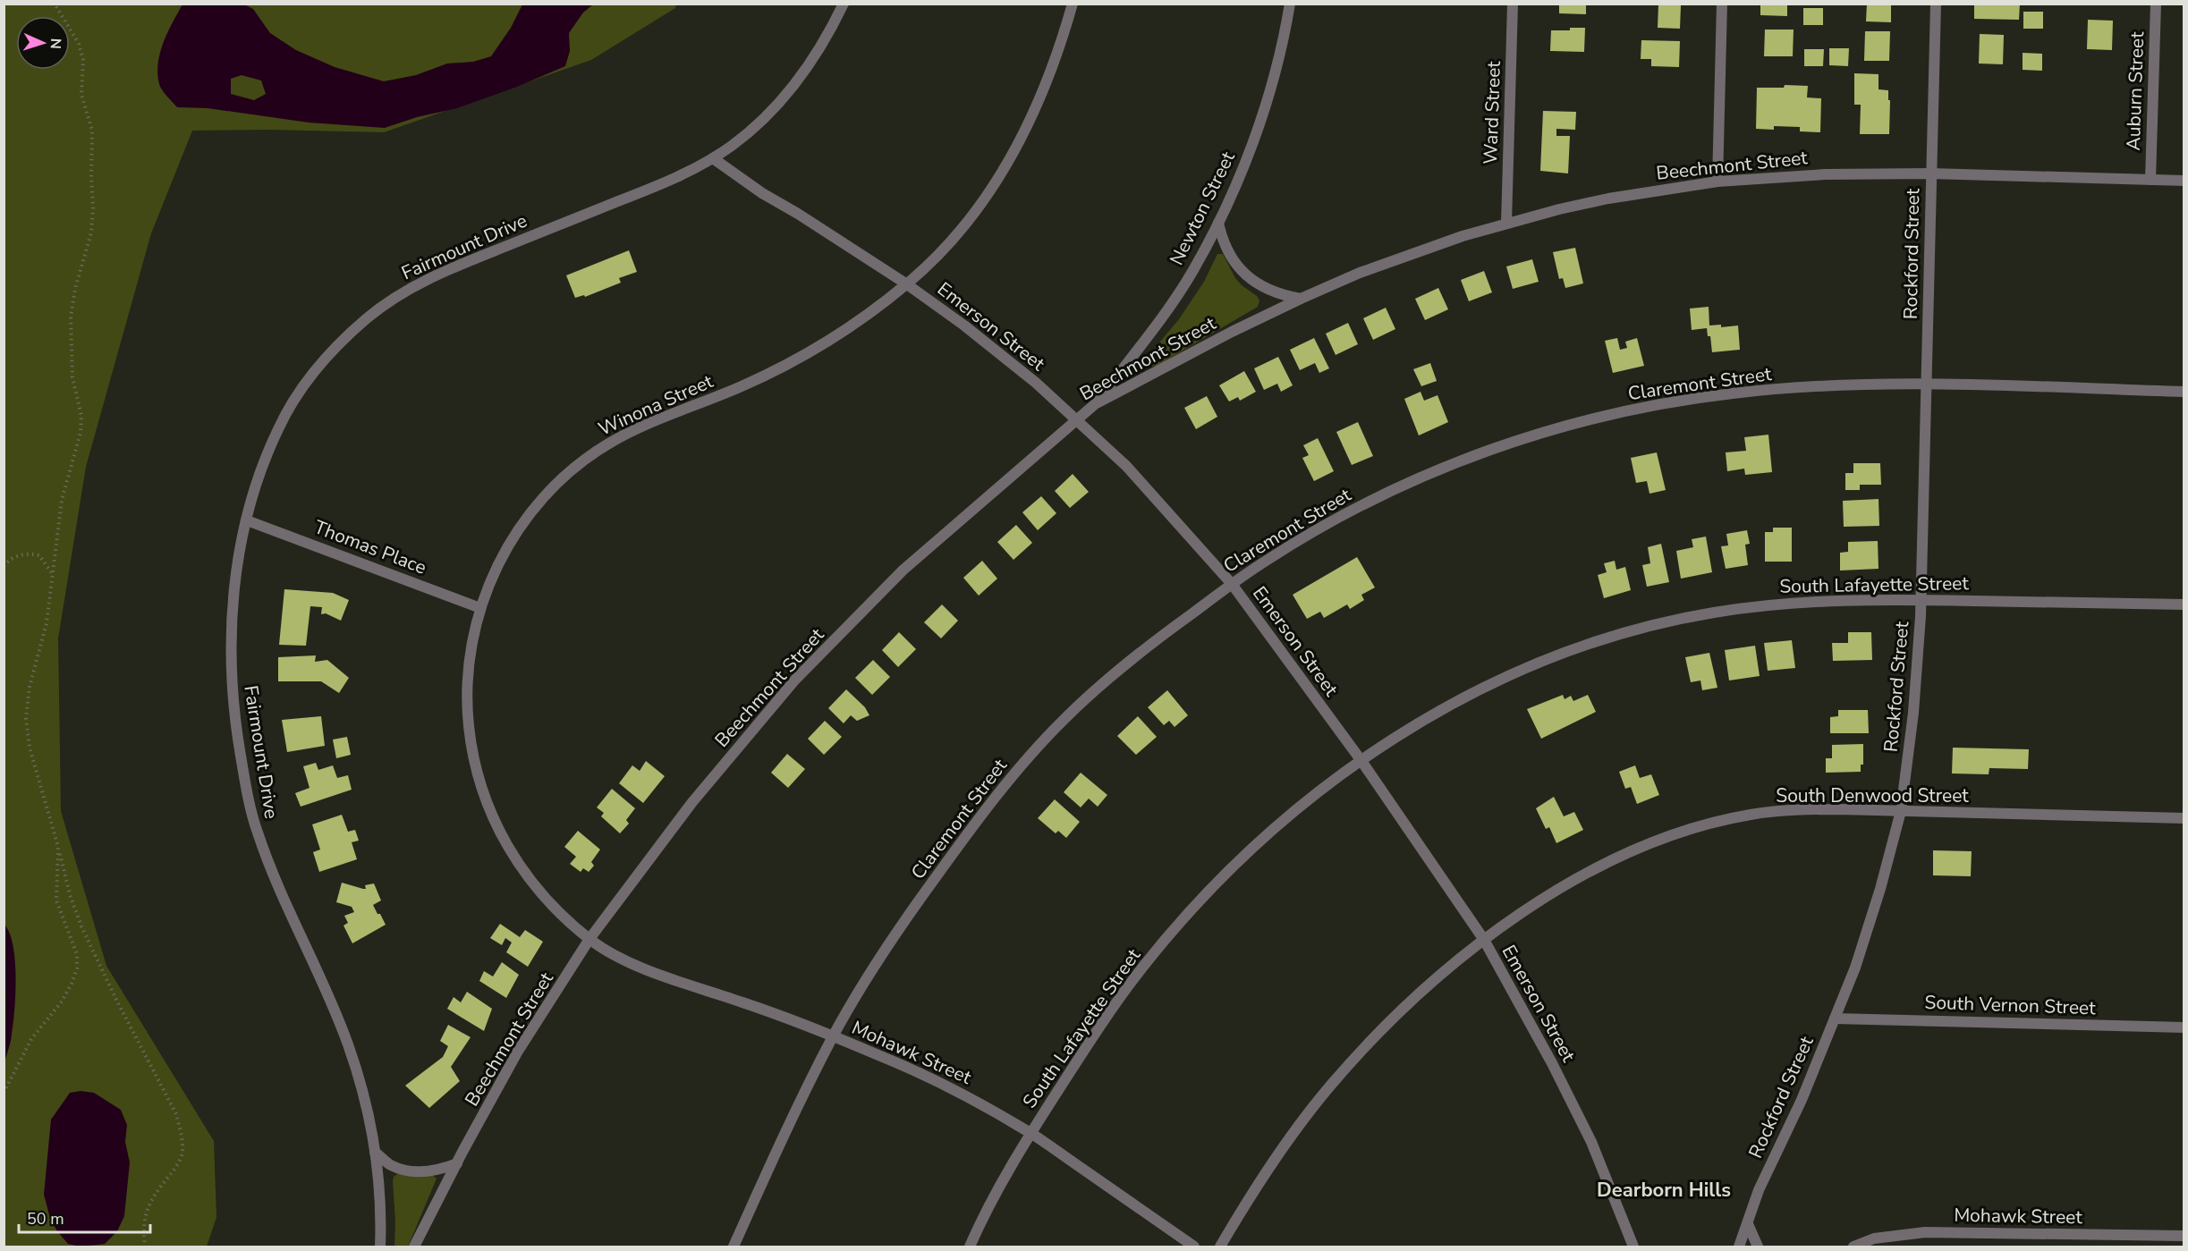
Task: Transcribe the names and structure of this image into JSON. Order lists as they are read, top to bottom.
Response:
{
  "streets": {
    "street": [
      "Auburn Street",
      "Ward Street",
      "Beechmont Street",
      "Newton Street",
      "Fairmount Drive",
      "Rockford Street",
      "Emerson Street",
      "Claremont Street",
      "Winona Street",
      "Thomas Place",
      "South Lafayette Street",
      "South Denwood Street",
      "South Vernon Street",
      "Mohawk Street"
    ]
  },
  "crossings": [
    ["Auburn Street", "Beechmont Street"],
    ["Ward Street", "Beechmont Street"],
    ["Beechmont Street", "Newton Street"],
    ["Beechmont Street", "Rockford Street"],
    ["Beechmont Street", "Emerson Street"],
    ["Beechmont Street", "Winona Street"],
    ["Beechmont Street", "Mohawk Street"],
    ["Fairmount Drive", "Emerson Street"],
    ["Fairmount Drive", "Thomas Place"],
    ["Rockford Street", "Claremont Street"],
    ["Rockford Street", "South Lafayette Street"],
    ["Rockford Street", "South Denwood Street"],
    ["Rockford Street", "South Vernon Street"],
    ["Emerson Street", "Claremont Street"],
    ["Emerson Street", "Winona Street"],
    ["Emerson Street", "South Lafayette Street"],
    ["Emerson Street", "South Denwood Street"],
    ["Claremont Street", "Mohawk Street"],
    ["Winona Street", "Thomas Place"],
    ["Winona Street", "Mohawk Street"],
    ["South Lafayette Street", "Mohawk Street"]
  ],
  "districts": ["Dearborn Hills"],
  "scale_bar": "50 m",
  "north": "right"
}
